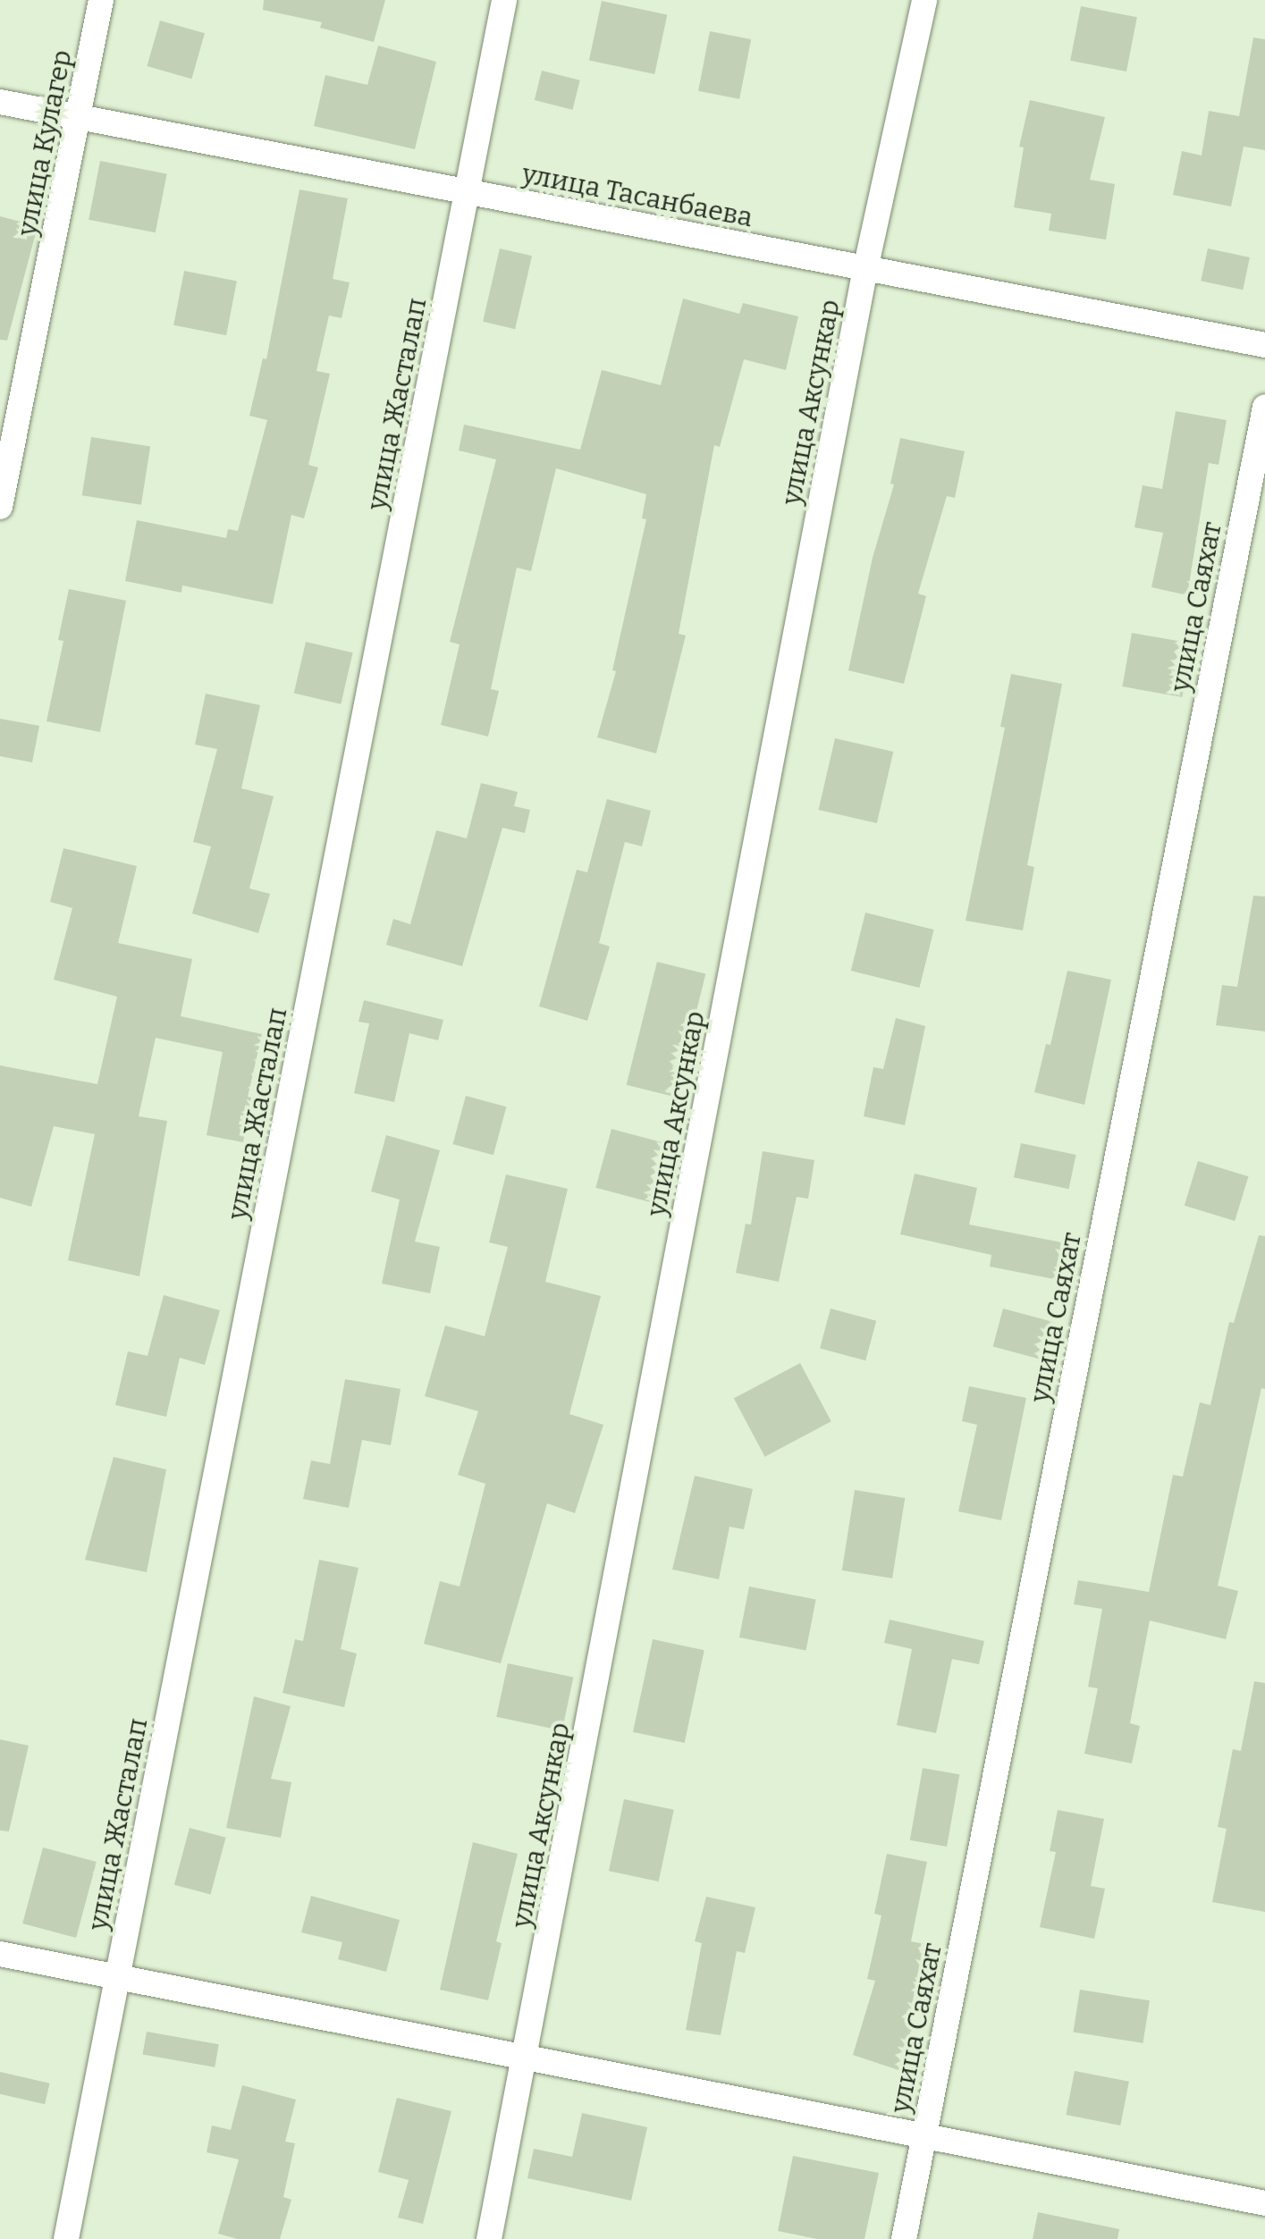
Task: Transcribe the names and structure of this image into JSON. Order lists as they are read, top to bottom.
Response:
{
  "streets": {
    "street": [
      "улица Кулагер",
      "улица Тасанбаева",
      "улица Аксункар",
      "улица Жасталап",
      "улица Саяхат"
    ]
  },
  "crossings": [
    ["улица Кулагер", "улица Тасанбаева"],
    ["улица Тасанбаева", "улица Аксункар"],
    ["улица Тасанбаева", "улица Жасталап"]
  ]
}
